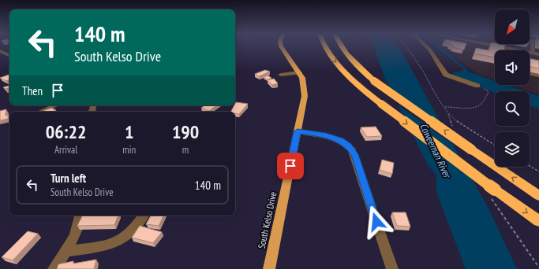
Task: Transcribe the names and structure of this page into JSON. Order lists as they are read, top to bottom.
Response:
{
  "streets": {
    "main road": ["South Kelso Drive"]
  },
  "water": ["Coweeman River"],
  "north": "bottom left",
  "page": {
    "turn": ["140 m", "South Kelso Drive"],
    "then": "Then",
    "eta": [
      "06:22",
      "Arrival",
      "1",
      "min",
      "190",
      "m"
    ],
    "list": [
      {
        "name": "Turn left",
        "note": "South Kelso Drive",
        "value": "140 m"
      }
    ]
  }
}
